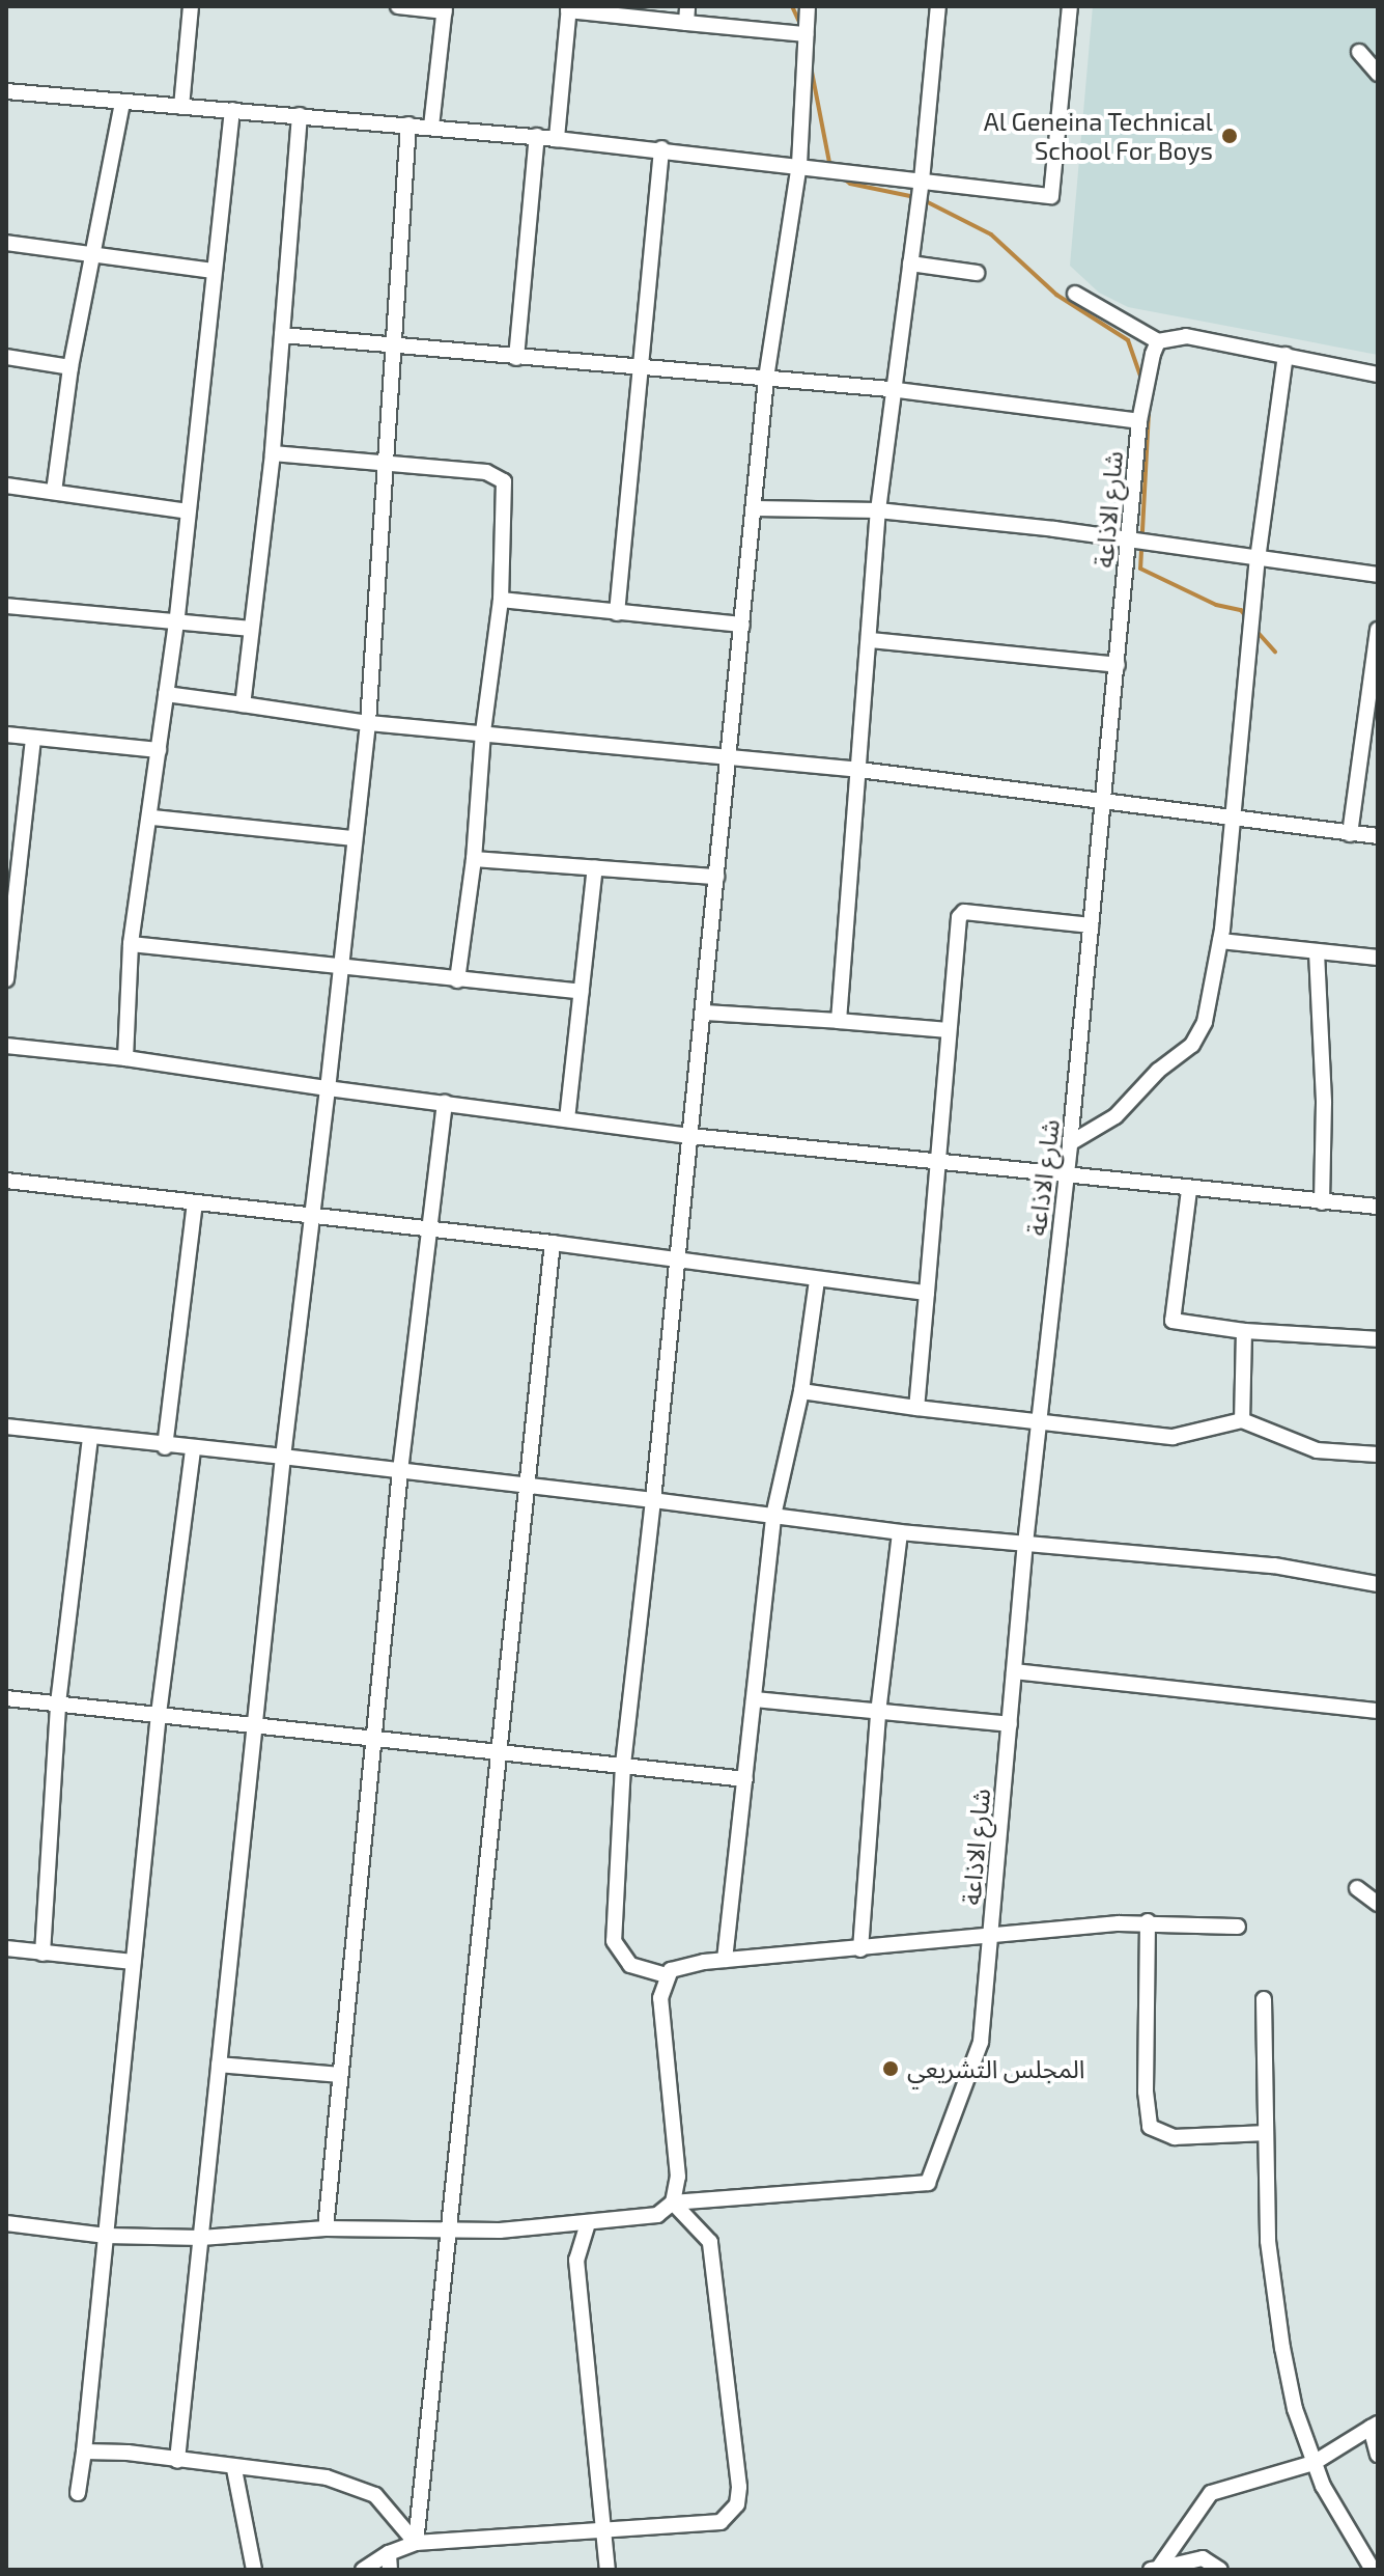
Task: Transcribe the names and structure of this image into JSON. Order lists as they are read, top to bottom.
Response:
{
  "streets": {
    "street": ["شارع الاذاعة"]
  },
  "places": ["Al Geneina Technical School For Boys", "المجلس التشريعي"]
}
